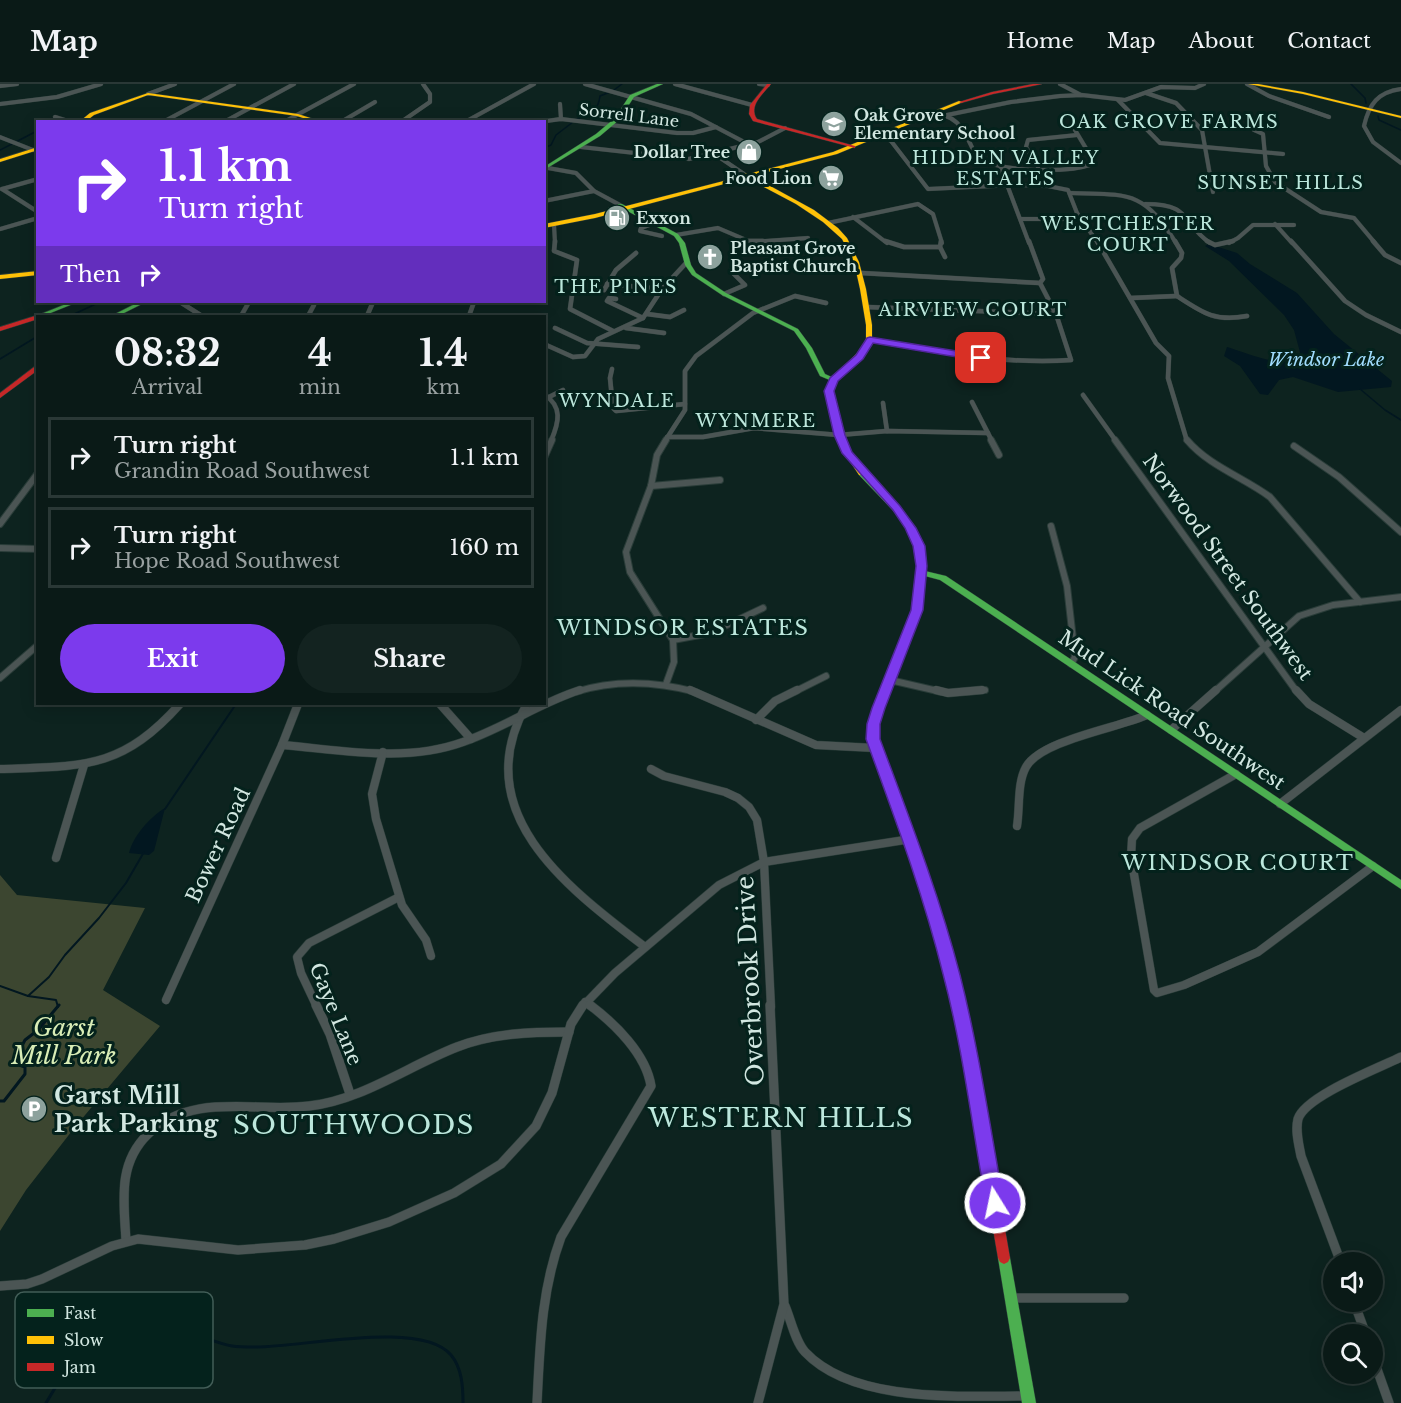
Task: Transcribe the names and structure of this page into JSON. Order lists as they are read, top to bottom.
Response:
{
  "streets": {
    "street": [
      "Sorrell Lane",
      "Norwood Street Southwest",
      "Mud Lick Road Southwest",
      "Bower Road",
      "Overbrook Drive",
      "Gaye Lane"
    ]
  },
  "districts": [
    "OAK GROVE FARMS",
    "HIDDEN VALLEY ESTATES",
    "SUNSET HILLS",
    "WESTCHESTER COURT",
    "THE PINES",
    "AIRVIEW COURT",
    "WYNDALE",
    "WYNMERE",
    "WINDSOR ESTATES",
    "WINDSOR COURT",
    "WESTERN HILLS",
    "SOUTHWOODS"
  ],
  "water": ["Windsor Lake"],
  "parks": ["Garst Mill Park"],
  "places": {
    "school or university": ["Oak Grove Elementary School"],
    "shop": ["Dollar Tree"],
    "supermarket": ["Food Lion"],
    "fuel station": ["Exxon"],
    "church": ["Pleasant Grove Baptist Church"],
    "parking": ["Garst Mill Park Parking"]
  },
  "legend": ["Fast", "Slow", "Jam"],
  "page": {
    "header": "Map",
    "nav": [
      "Home",
      "Map",
      "About",
      "Contact"
    ],
    "turn": ["1.1 km", "Turn right"],
    "then": "Then",
    "eta": [
      "08:32",
      "Arrival",
      "4",
      "min",
      "1.4",
      "km"
    ],
    "list": [
      {
        "name": "Turn right",
        "note": "Grandin Road Southwest",
        "value": "1.1 km"
      },
      {
        "name": "Turn right",
        "note": "Hope Road Southwest",
        "value": "160 m"
      }
    ],
    "buttons": ["Exit", "Share"]
  }
}
